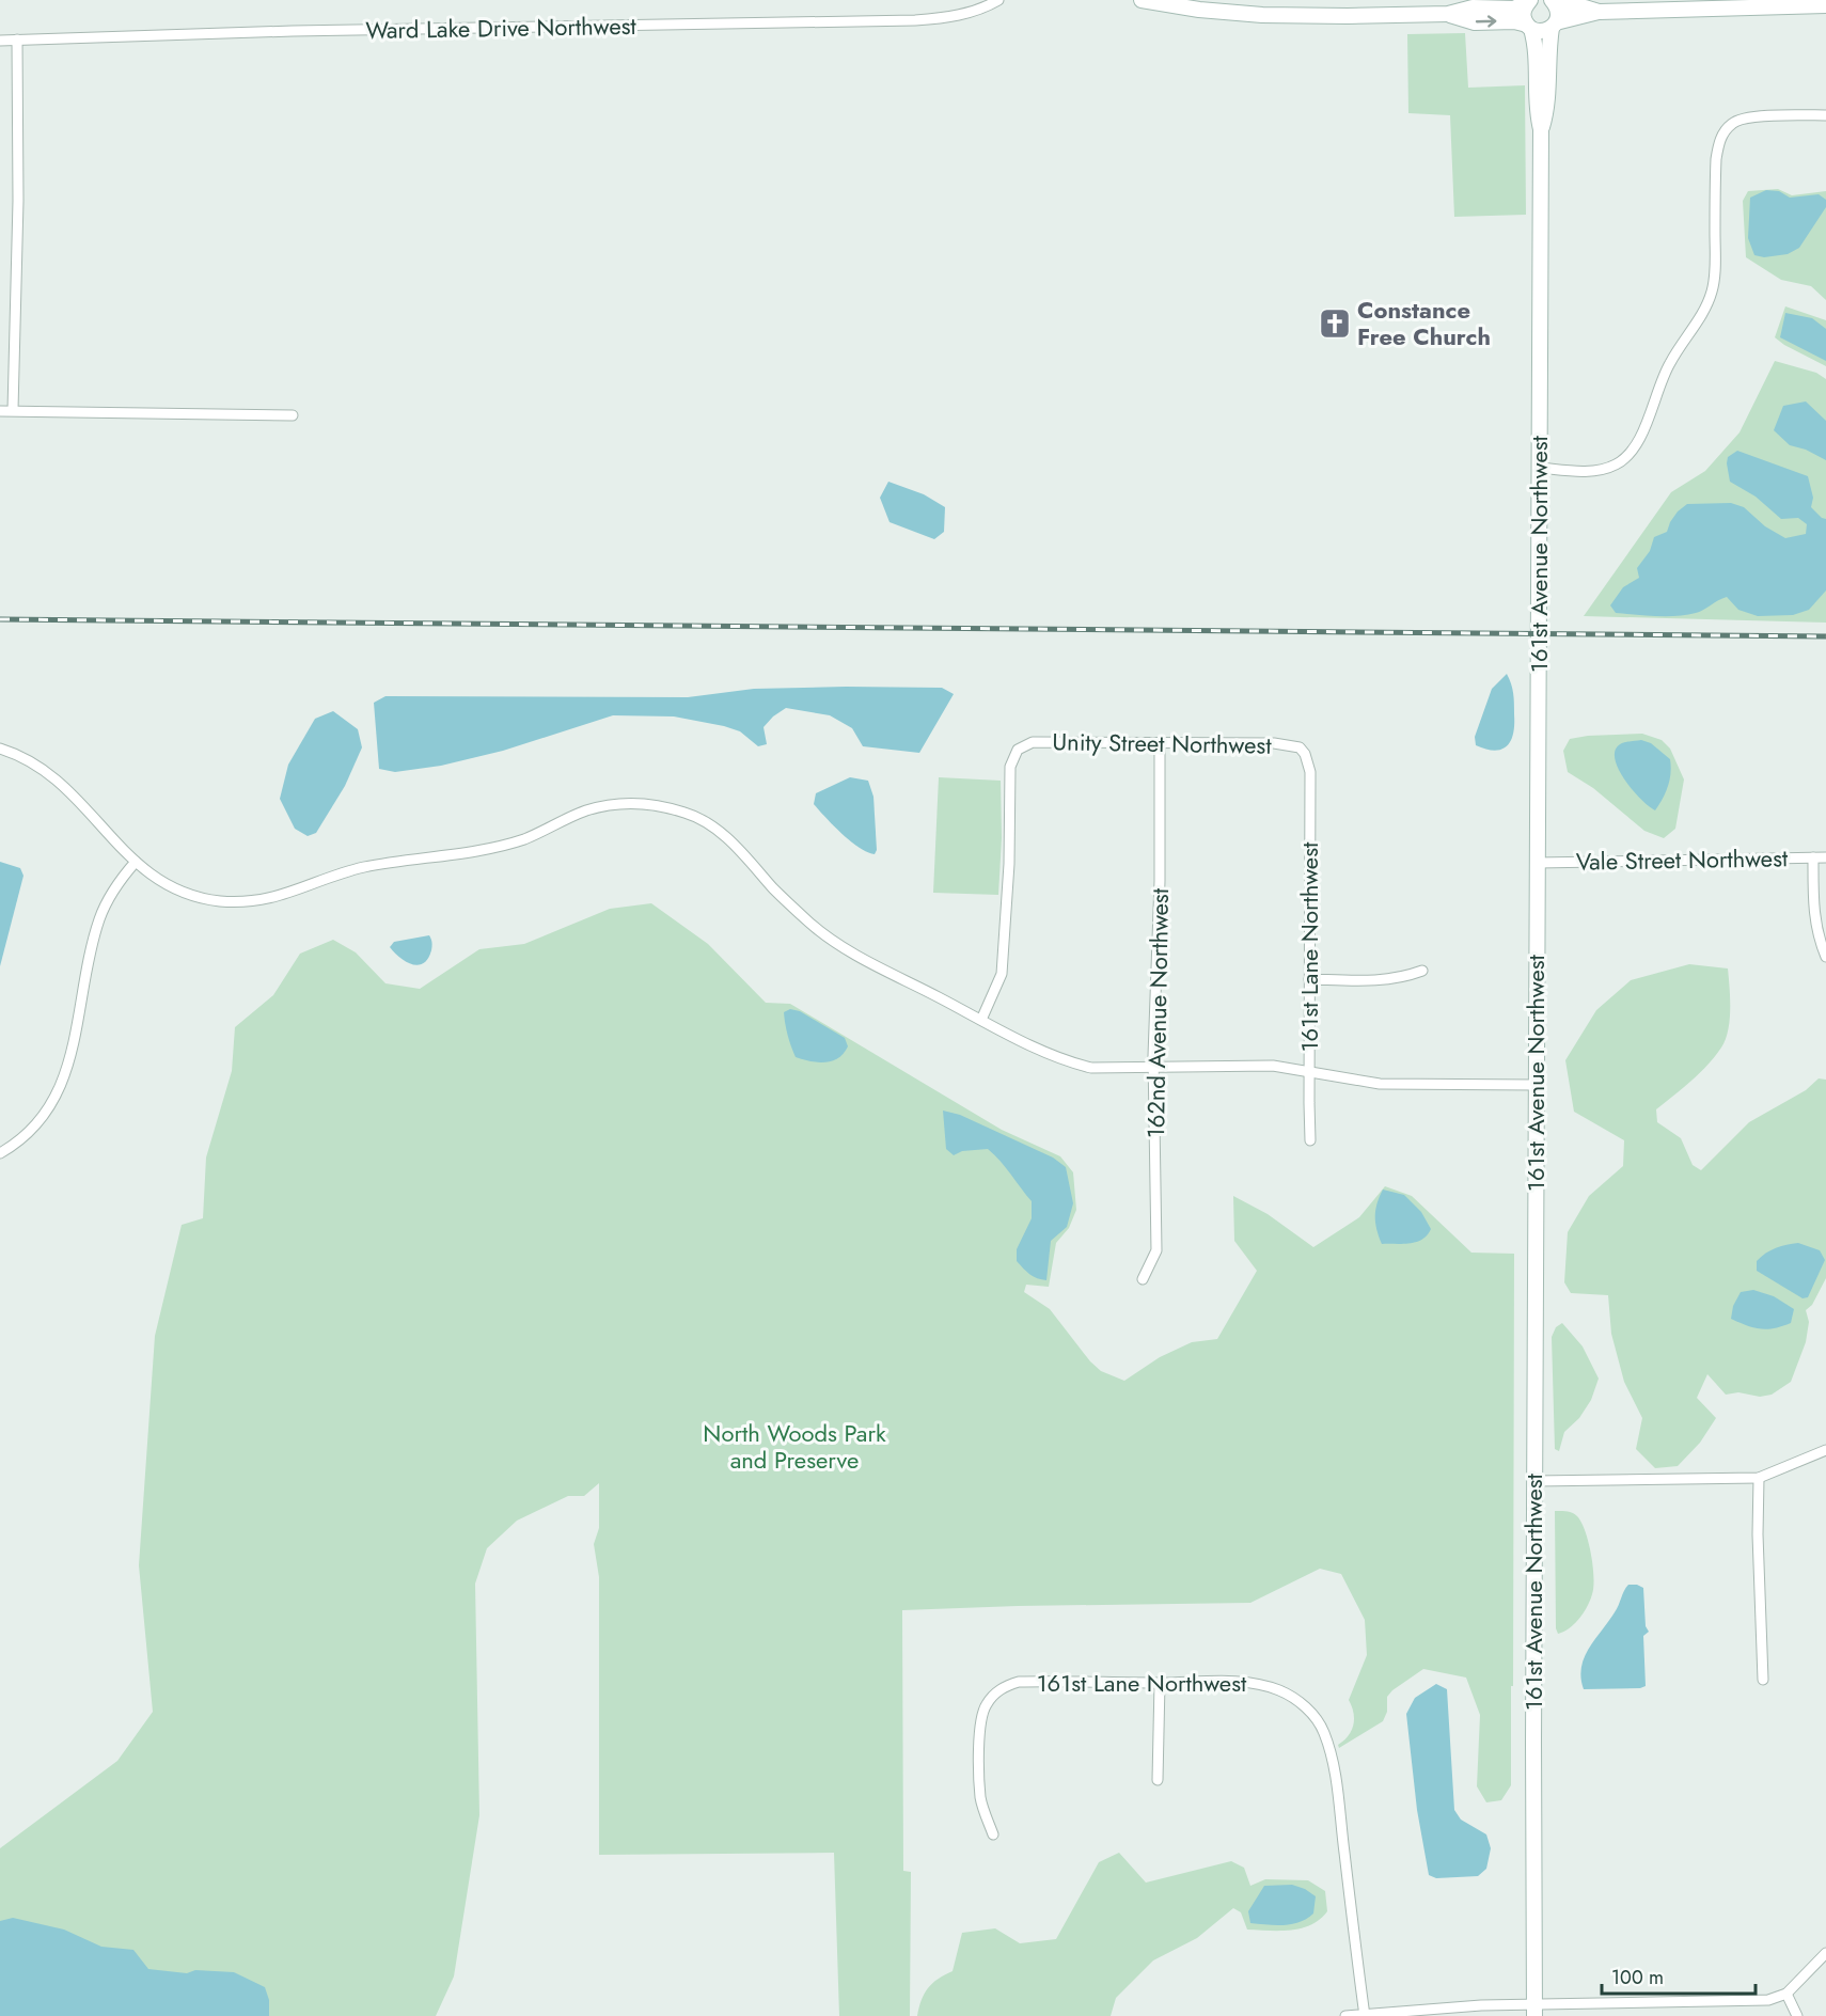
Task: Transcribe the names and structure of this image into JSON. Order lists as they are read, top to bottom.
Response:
{
  "streets": {
    "main road": ["161st Avenue Northwest"],
    "street": [
      "Ward Lake Drive Northwest",
      "Unity Street Northwest",
      "Vale Street Northwest",
      "161st Lane Northwest",
      "162nd Avenue Northwest"
    ]
  },
  "crossings": [
    ["161st Avenue Northwest", "Vale Street Northwest"],
    ["Unity Street Northwest", "161st Lane Northwest"],
    ["Unity Street Northwest", "162nd Avenue Northwest"]
  ],
  "parks": ["North Woods Park and Preserve"],
  "places": {
    "church": ["Constance Free Church"]
  },
  "scale_bar": "100 m"
}
